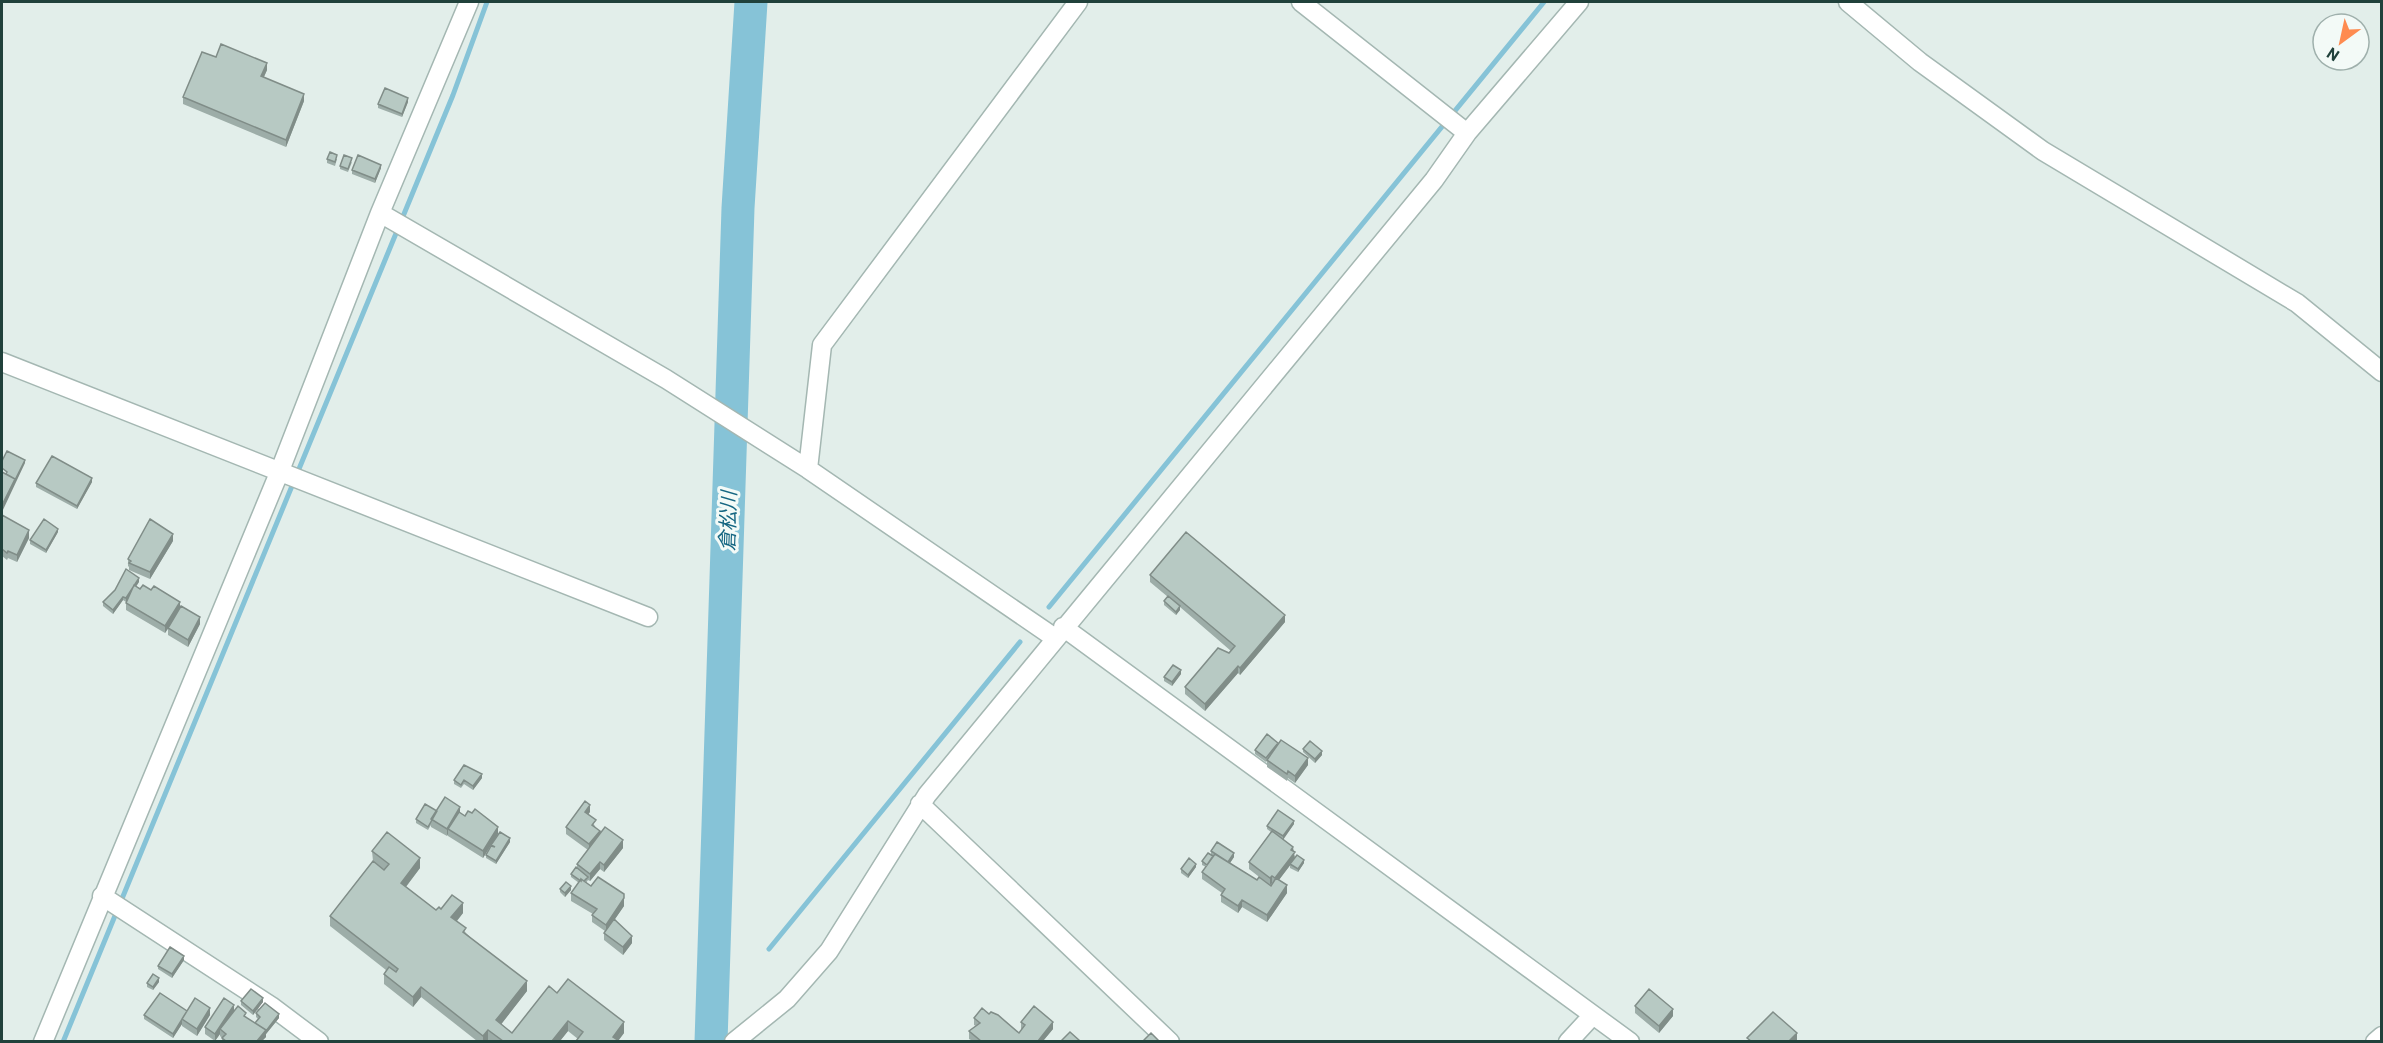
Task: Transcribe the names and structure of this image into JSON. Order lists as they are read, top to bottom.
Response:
{
  "water": ["倉松川"],
  "north": "bottom left"
}
